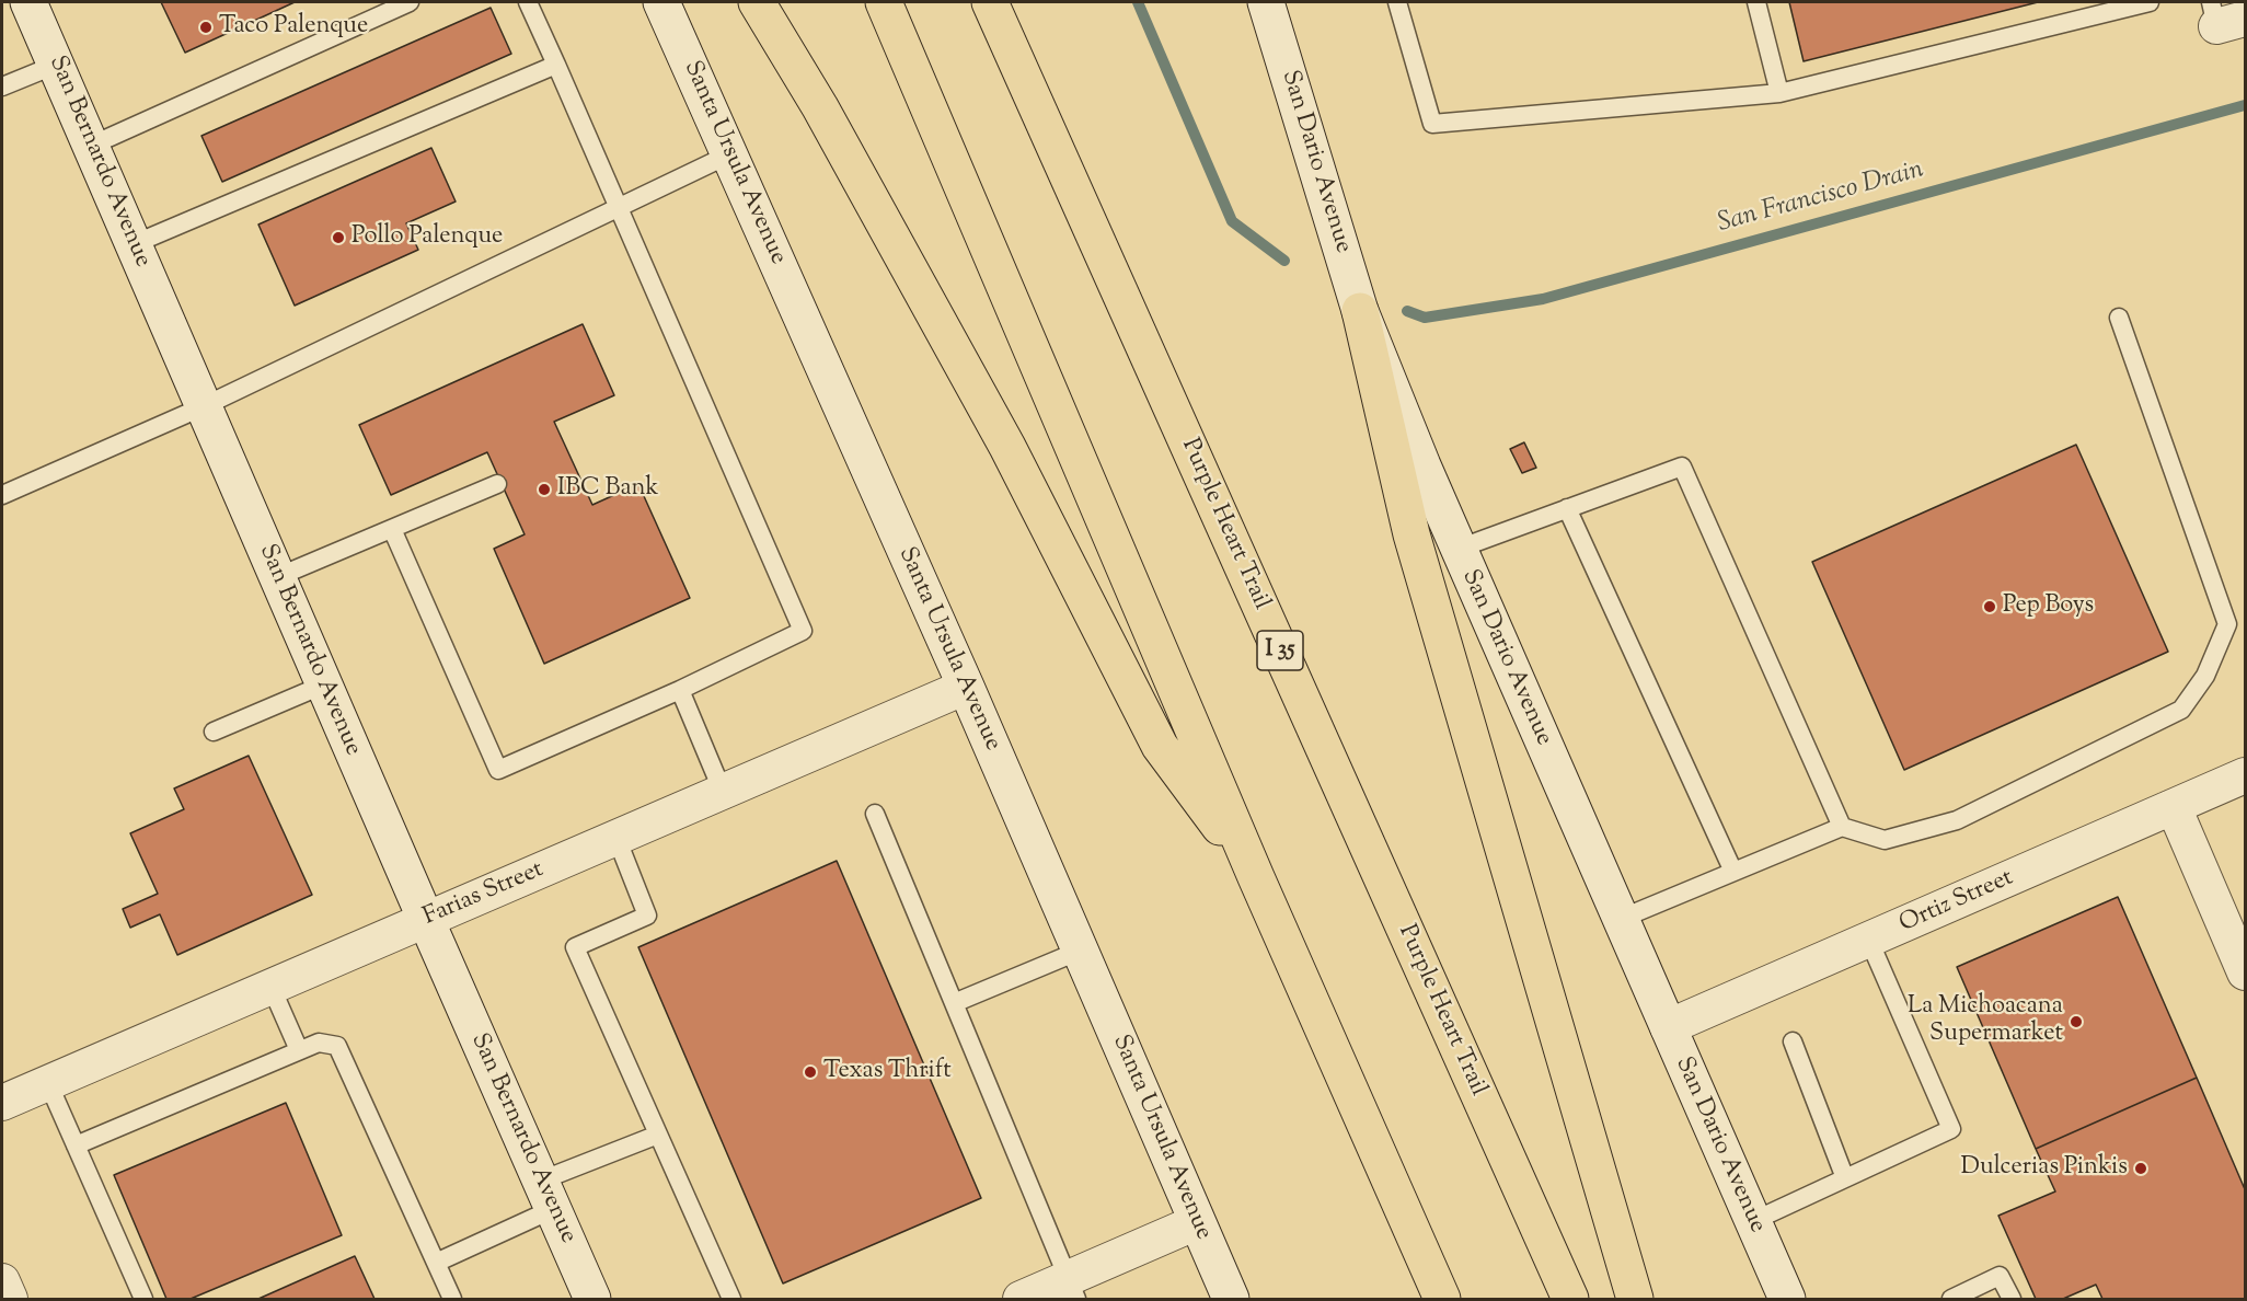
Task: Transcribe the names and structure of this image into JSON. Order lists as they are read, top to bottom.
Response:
{
  "streets": {
    "highway": ["Purple Heart Trail", "I 35"],
    "main road": ["San Bernardo Avenue", "San Dario Avenue", "Santa Ursula Avenue"],
    "street": ["Farias Street", "Ortiz Street"]
  },
  "crossings": [
    ["San Bernardo Avenue", "Farias Street"],
    ["San Dario Avenue", "Ortiz Street"],
    ["Santa Ursula Avenue", "Farias Street"]
  ],
  "water": ["San Francisco Drain"],
  "places": [
    "Taco Palenque",
    "Pollo Palenque",
    "IBC Bank",
    "Pep Boys",
    "La Michoacana Supermarket",
    "Texas Thrift",
    "Dulcerias Pinkis"
  ]
}
